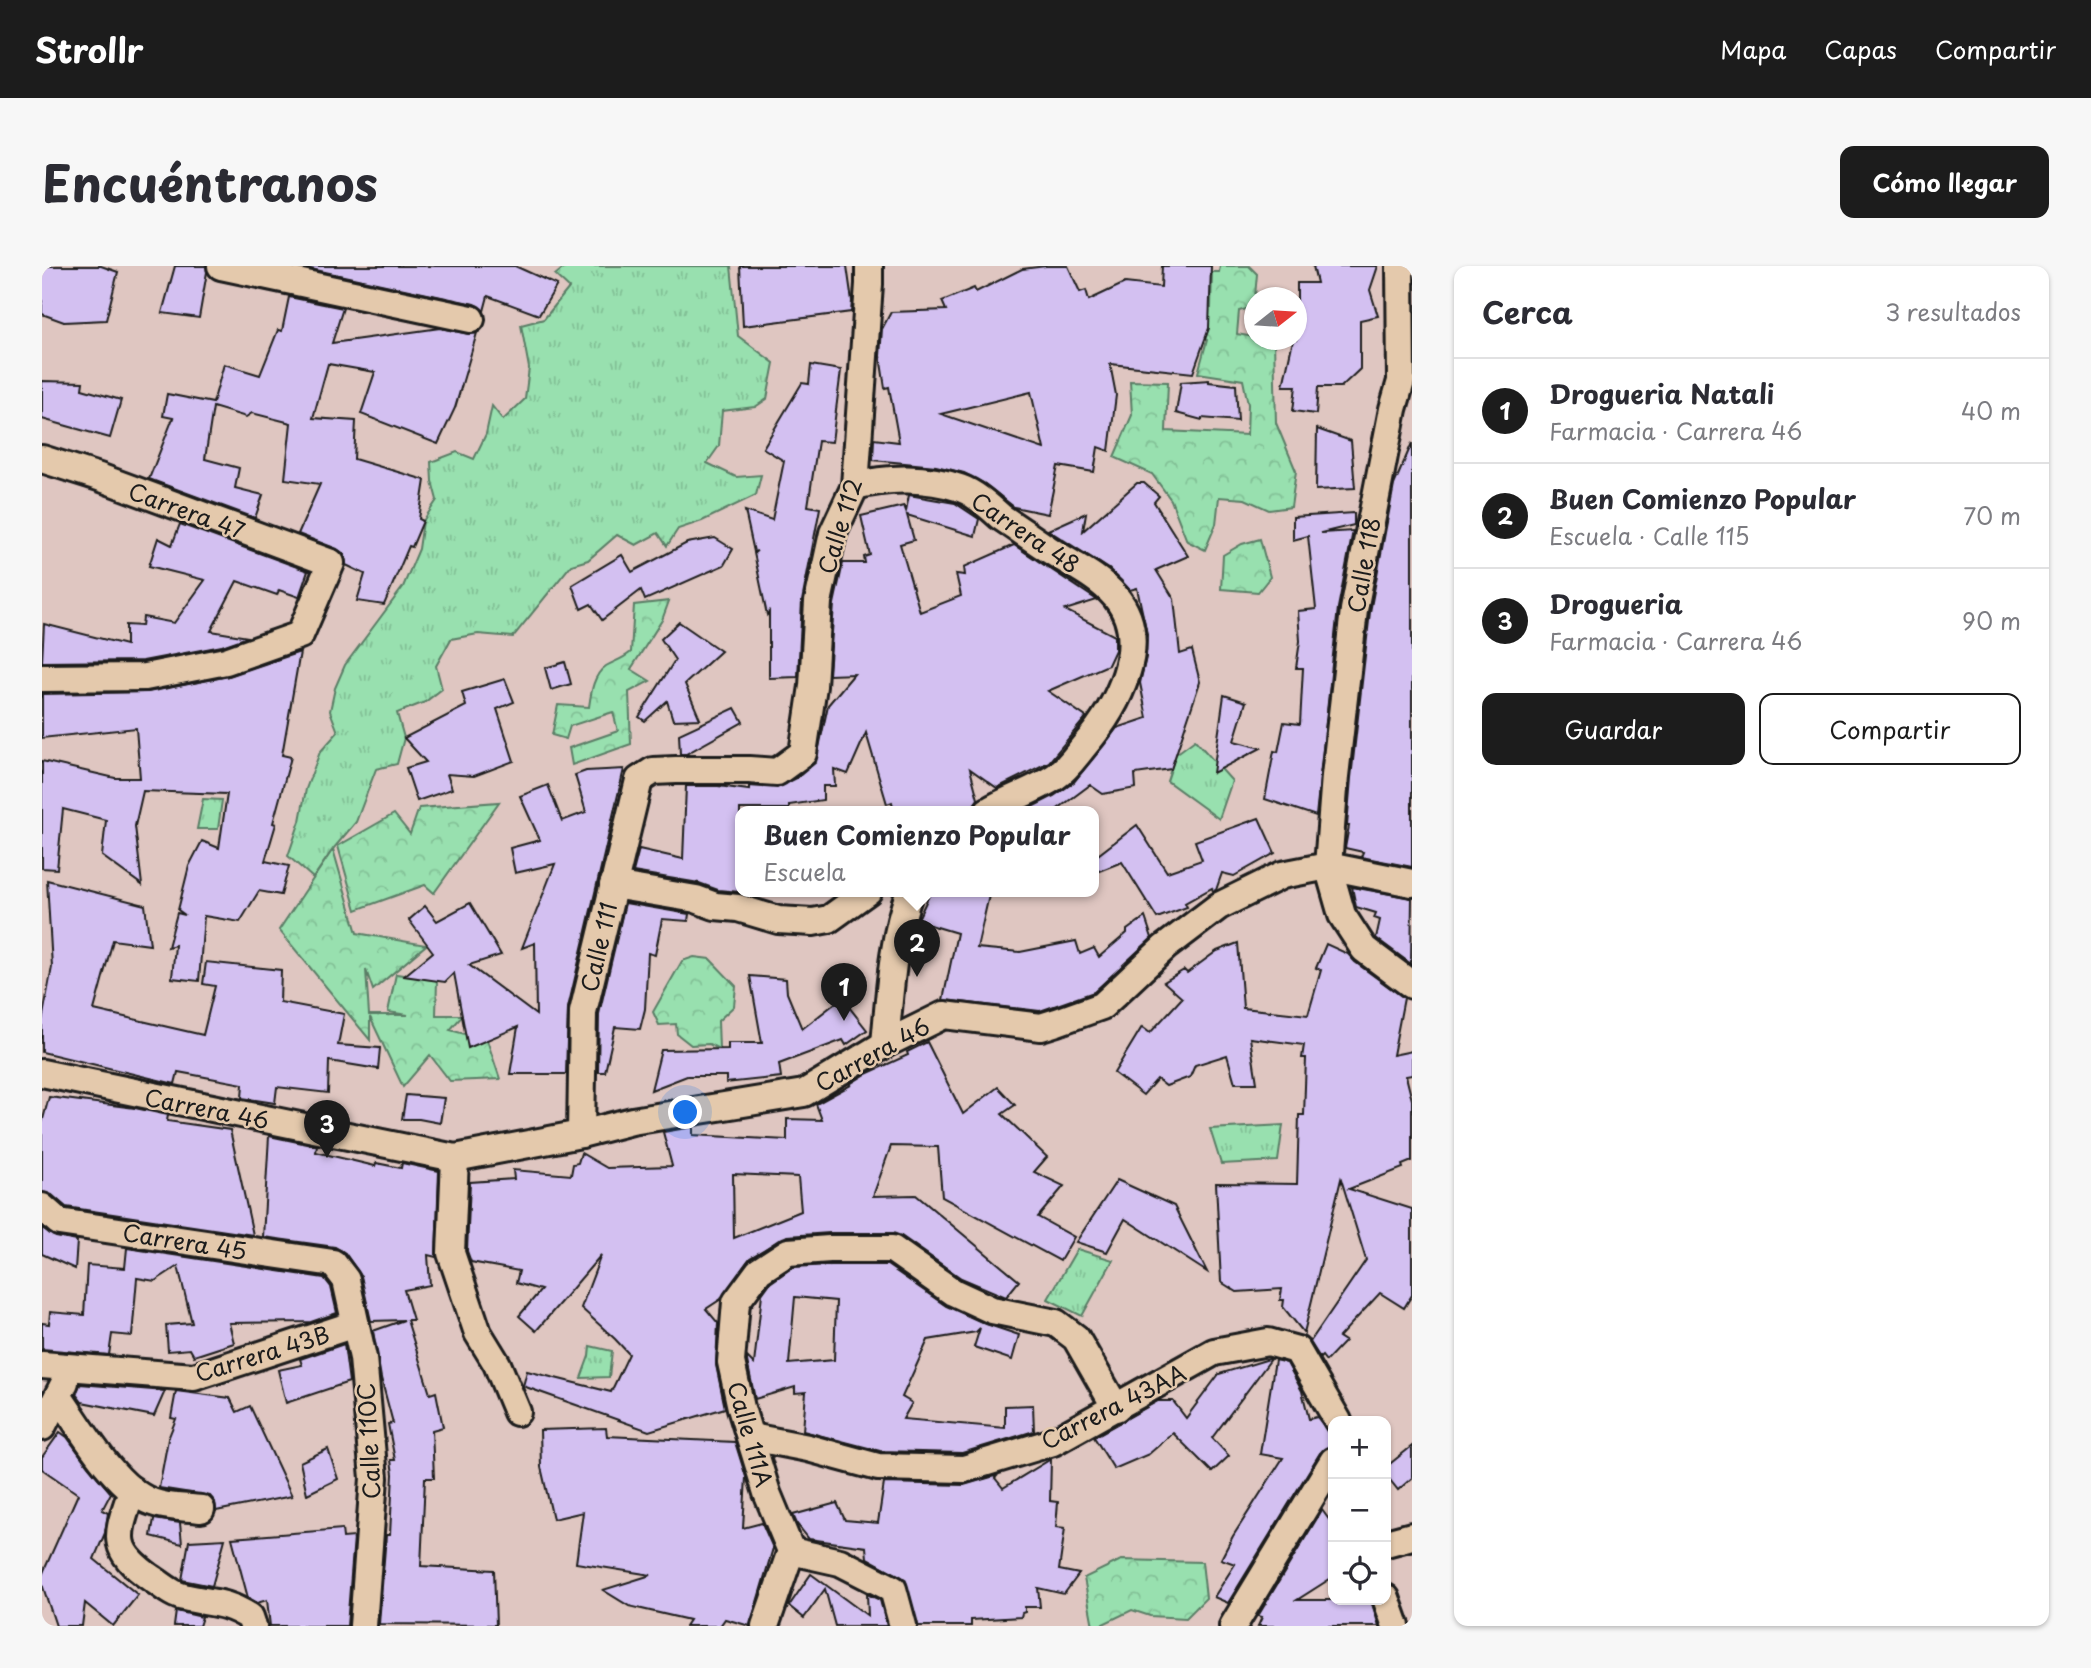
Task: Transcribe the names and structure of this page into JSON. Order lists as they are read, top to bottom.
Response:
{
  "streets": {
    "street": [
      "Carrera 47",
      "Calle 112",
      "Carrera 48",
      "Calle 118",
      "Calle 111",
      "Carrera 46",
      "Carrera 45",
      "Carrera 43B",
      "Carrera 43AA",
      "Calle 111A",
      "Calle 110C"
    ]
  },
  "crossings": [
    ["Calle 112", "Carrera 48"],
    ["Calle 112", "Calle 111"],
    ["Calle 118", "Carrera 46"],
    ["Calle 111", "Carrera 46"],
    ["Carrera 45", "Calle 110C"],
    ["Carrera 43B", "Calle 110C"],
    ["Carrera 43AA", "Calle 111A"]
  ],
  "north": "right",
  "page": {
    "header": "Strollr",
    "nav": ["Mapa", "Capas", "Compartir"],
    "title": "Encuéntranos",
    "buttons": [
      "Cómo llegar",
      ["Guardar", "Compartir"]
    ],
    "heading": ["Cerca", "3 resultados"],
    "list": [
      {
        "mark": "1",
        "name": "Drogueria Natali",
        "note": "Farmacia · Carrera 46",
        "value": "40 m"
      },
      {
        "mark": "2",
        "name": "Buen Comienzo Popular",
        "note": "Escuela · Calle 115",
        "value": "70 m"
      },
      {
        "mark": "3",
        "name": "Drogueria",
        "note": "Farmacia · Carrera 46",
        "value": "90 m"
      }
    ],
    "popup": ["Buen Comienzo Popular", "Escuela"],
    "pins": ["2", "1", "3"],
    "map_buttons": ["+", "−"]
  }
}
